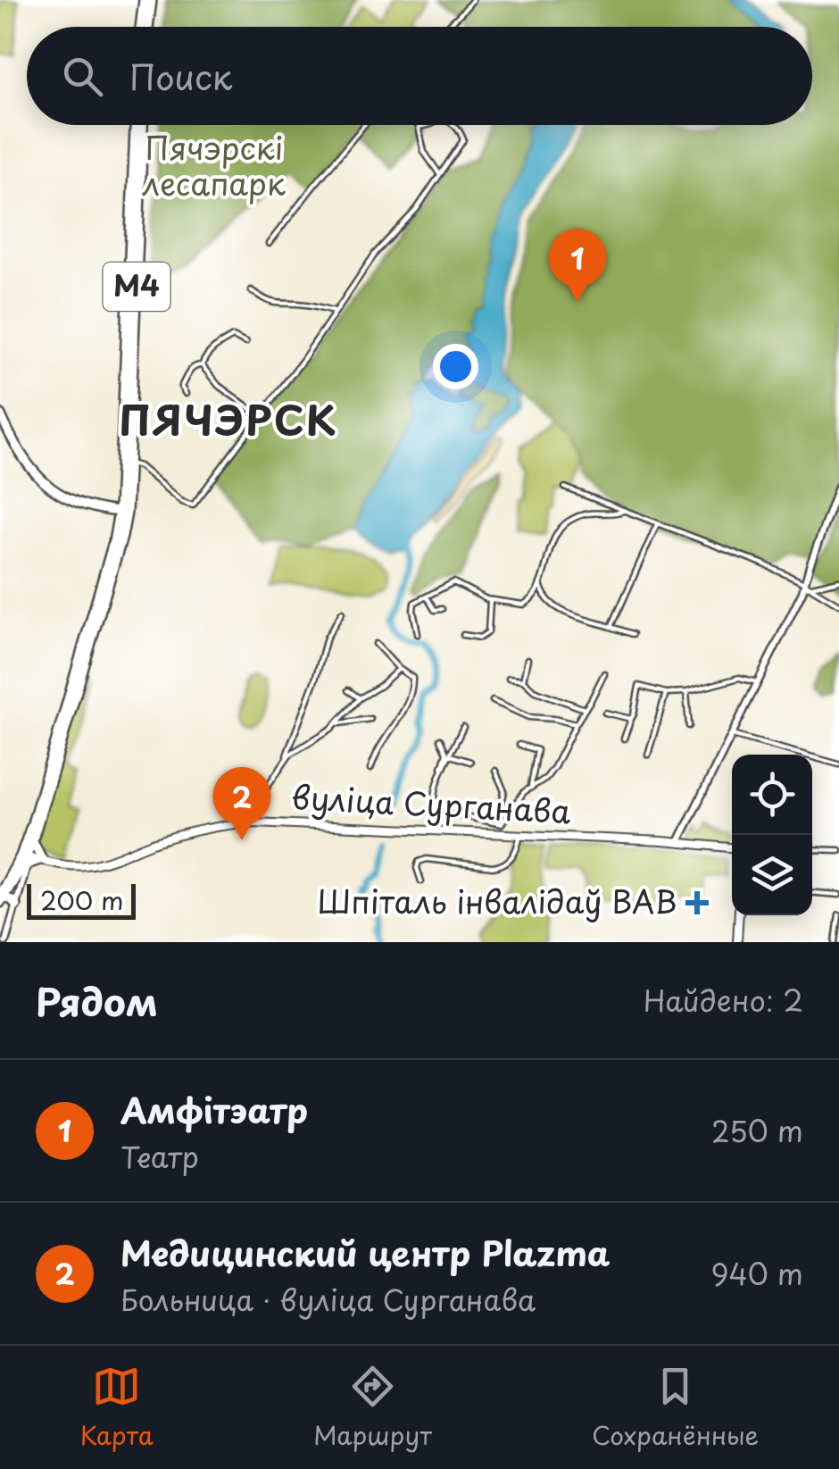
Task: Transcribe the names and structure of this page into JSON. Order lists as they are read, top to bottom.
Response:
{
  "streets": {
    "main road": ["М4", "вуліца Сурганава"]
  },
  "districts": ["ПЯЧЭРСК"],
  "parks": ["Пячэрскі лесапарк"],
  "places": {
    "health": ["Шпіталь інвалідаў ВАВ"]
  },
  "scale_bar": "200 m",
  "page": {
    "search": "Поиск",
    "pins": ["1", "2"],
    "scale": "200 m",
    "heading": ["Рядом", "Найдено: 2"],
    "list": [
      {
        "mark": "1",
        "name": "Амфітэатр",
        "note": "Театр",
        "value": "250 m"
      },
      {
        "mark": "2",
        "name": "Медицинский центр Plazma",
        "note": "Больница · вуліца Сурганава",
        "value": "940 m"
      }
    ],
    "nav": ["Карта", "Маршрут", "Сохранённые"]
  }
}
